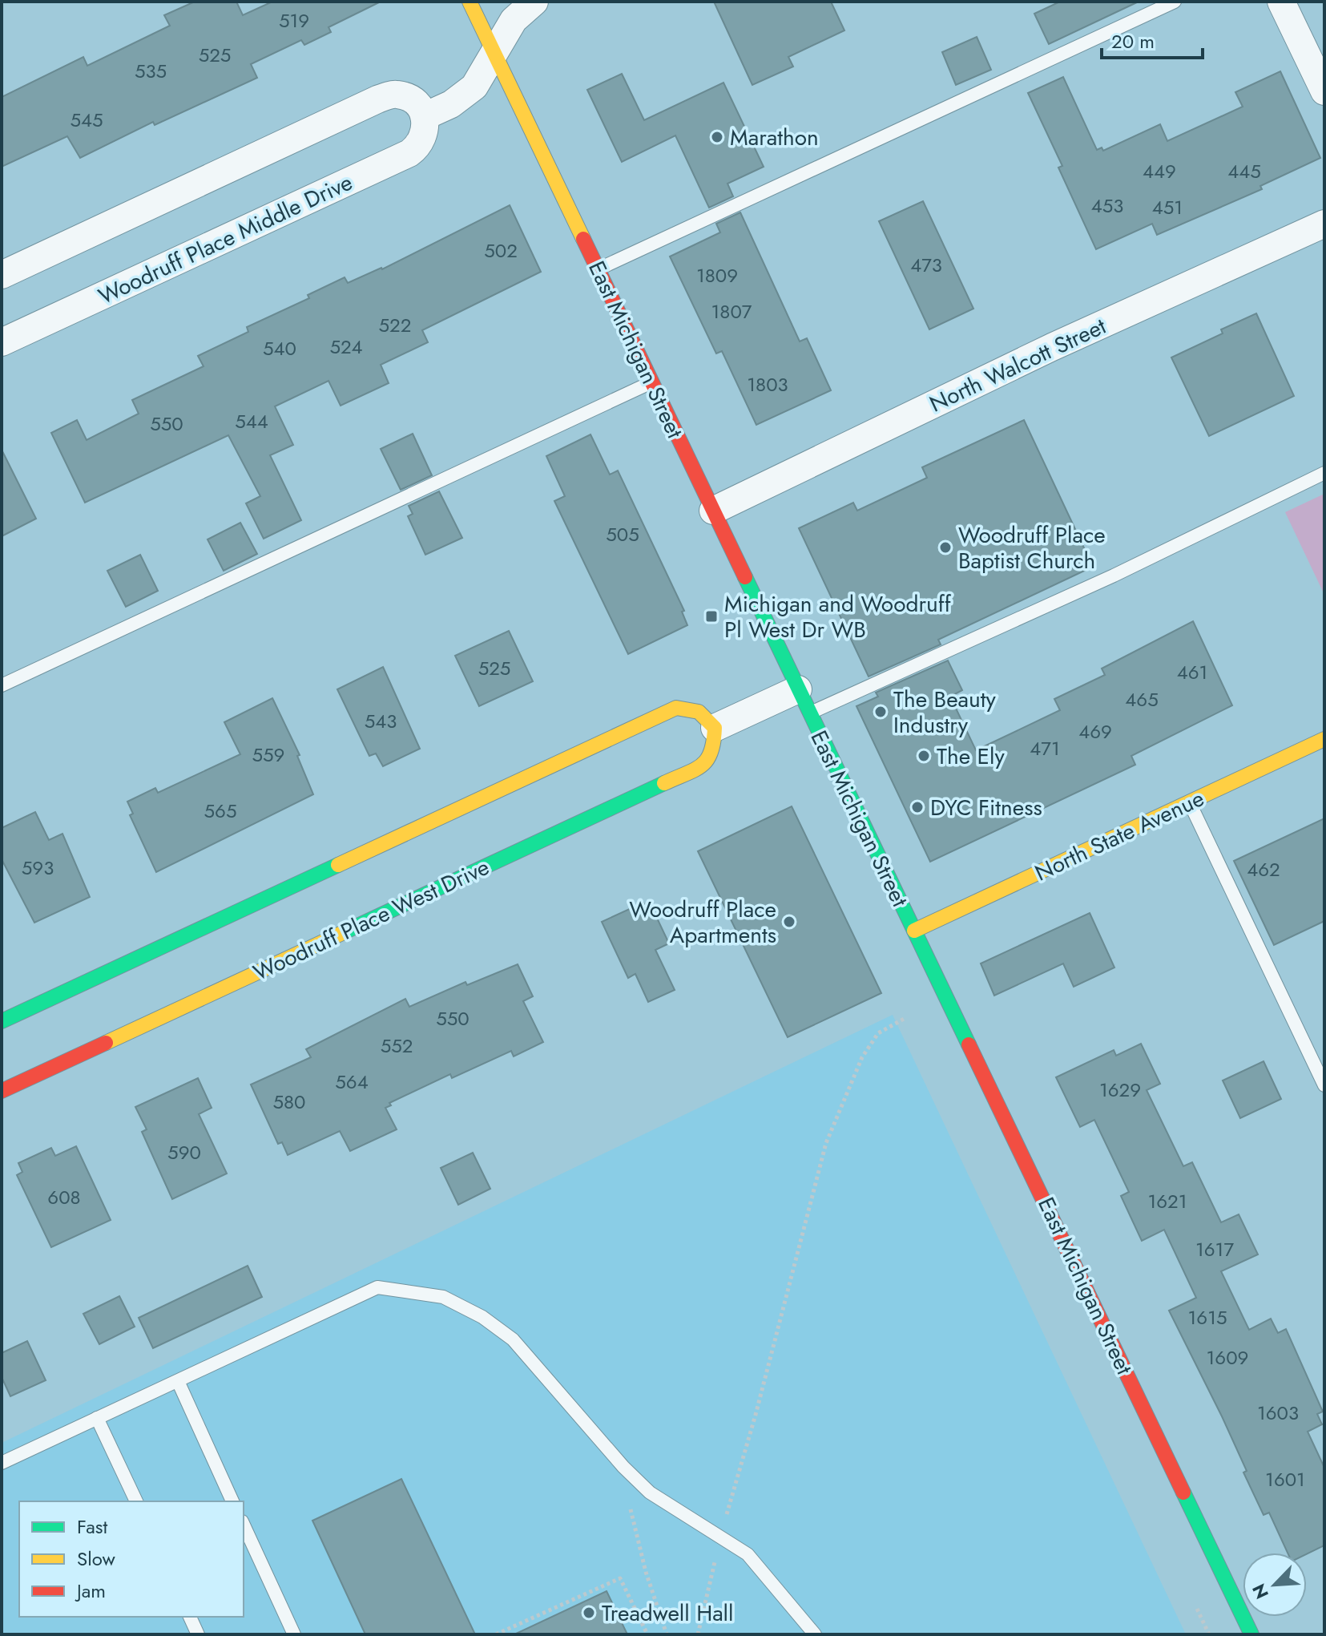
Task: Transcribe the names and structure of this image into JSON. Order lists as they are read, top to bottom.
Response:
{
  "streets": {
    "street": [
      "Woodruff Place Middle Drive",
      "East Michigan Street",
      "North Walcott Street",
      "North State Avenue",
      "Woodruff Place West Drive"
    ]
  },
  "crossings": [
    ["East Michigan Street", "North Walcott Street"],
    ["East Michigan Street", "North State Avenue"]
  ],
  "places": {
    "other": [
      "Marathon",
      "Woodruff Place Baptist Church",
      "The Beauty Industry",
      "The Ely",
      "DYC Fitness",
      "Woodruff Place Apartments",
      "Treadwell Hall"
    ],
    "transit": ["Michigan and Woodruff Pl West Dr WB"]
  },
  "house_numbers": [
    "519",
    "525",
    "535",
    "545",
    "449",
    "445",
    "453",
    "451",
    "502",
    "473",
    "1809",
    "1807",
    "522",
    "524",
    "540",
    "1803",
    "544",
    "550",
    "505",
    "525",
    "461",
    "465",
    "543",
    "469",
    "471",
    "559",
    "565",
    "593",
    "462",
    "550",
    "552",
    "564",
    "1629",
    "580",
    "590",
    "608",
    "1621",
    "1617",
    "1615",
    "1609",
    "1603",
    "1601"
  ],
  "legend": ["Fast", "Slow", "Jam"],
  "scale_bar": "20 m",
  "north": "bottom left"
}
